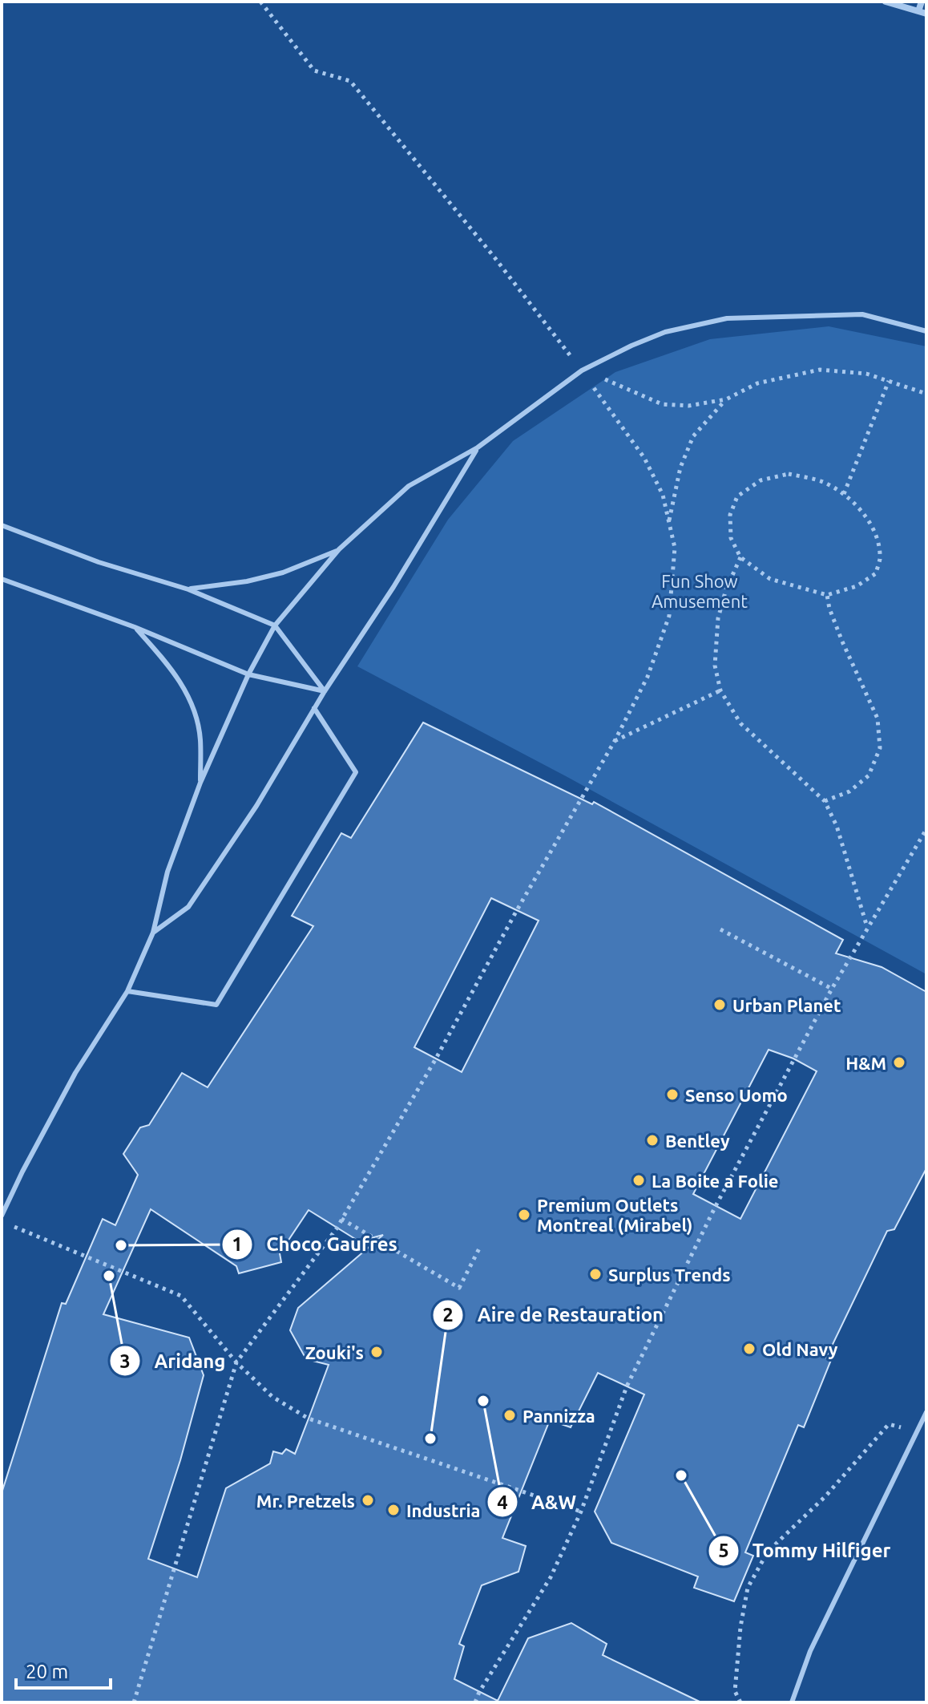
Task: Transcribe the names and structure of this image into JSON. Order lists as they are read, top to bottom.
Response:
{
  "parks": ["Fun Show Amusement"],
  "places": [
    "Urban Planet",
    "H&M",
    "Senso Uomo",
    "Bentley",
    "La Boite a Folie",
    "Premium Outlets Montreal (Mirabel)",
    "Choco Gaufres",
    "Surplus Trends",
    "Aridang",
    "Old Navy",
    "Zouki's",
    "A&W",
    "Pannizza",
    "Aire de Restauration",
    "Tommy Hilfiger",
    "Mr. Pretzels",
    "Industria"
  ],
  "scale_bar": "20 m"
}
